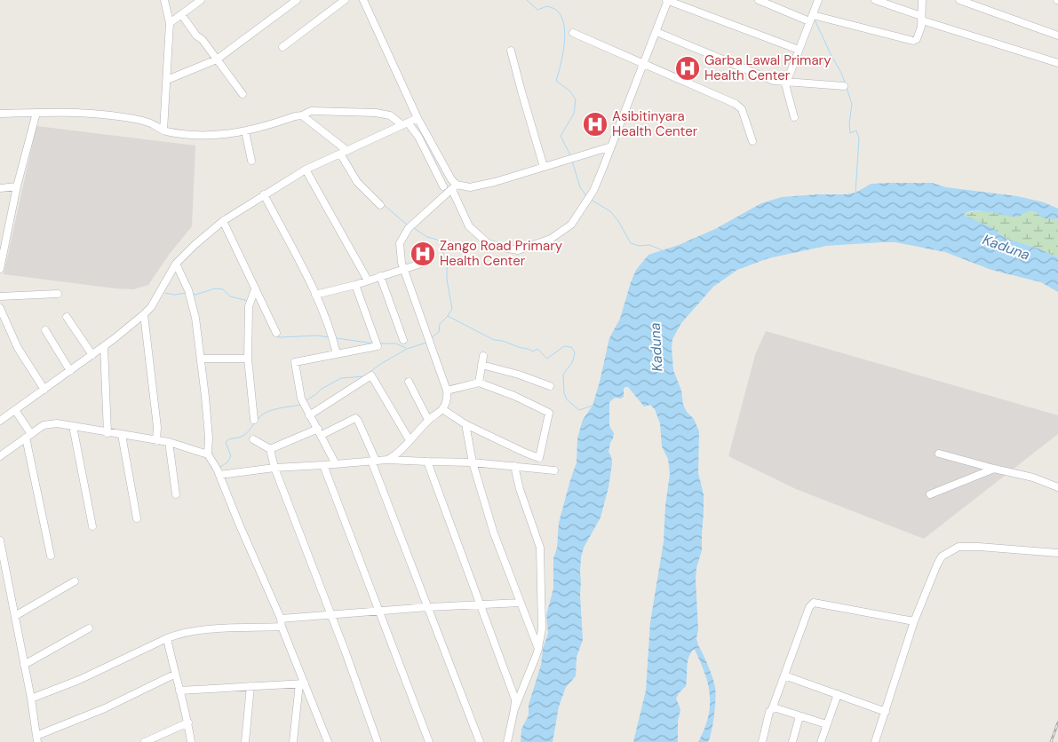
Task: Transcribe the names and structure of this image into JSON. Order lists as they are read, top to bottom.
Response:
{
  "water": ["Kaduna"],
  "places": {
    "hospital": ["Garba Lawal Primary Health Center", "Asibitinyara Health Center", "Zango Road Primary Health Center"]
  }
}
